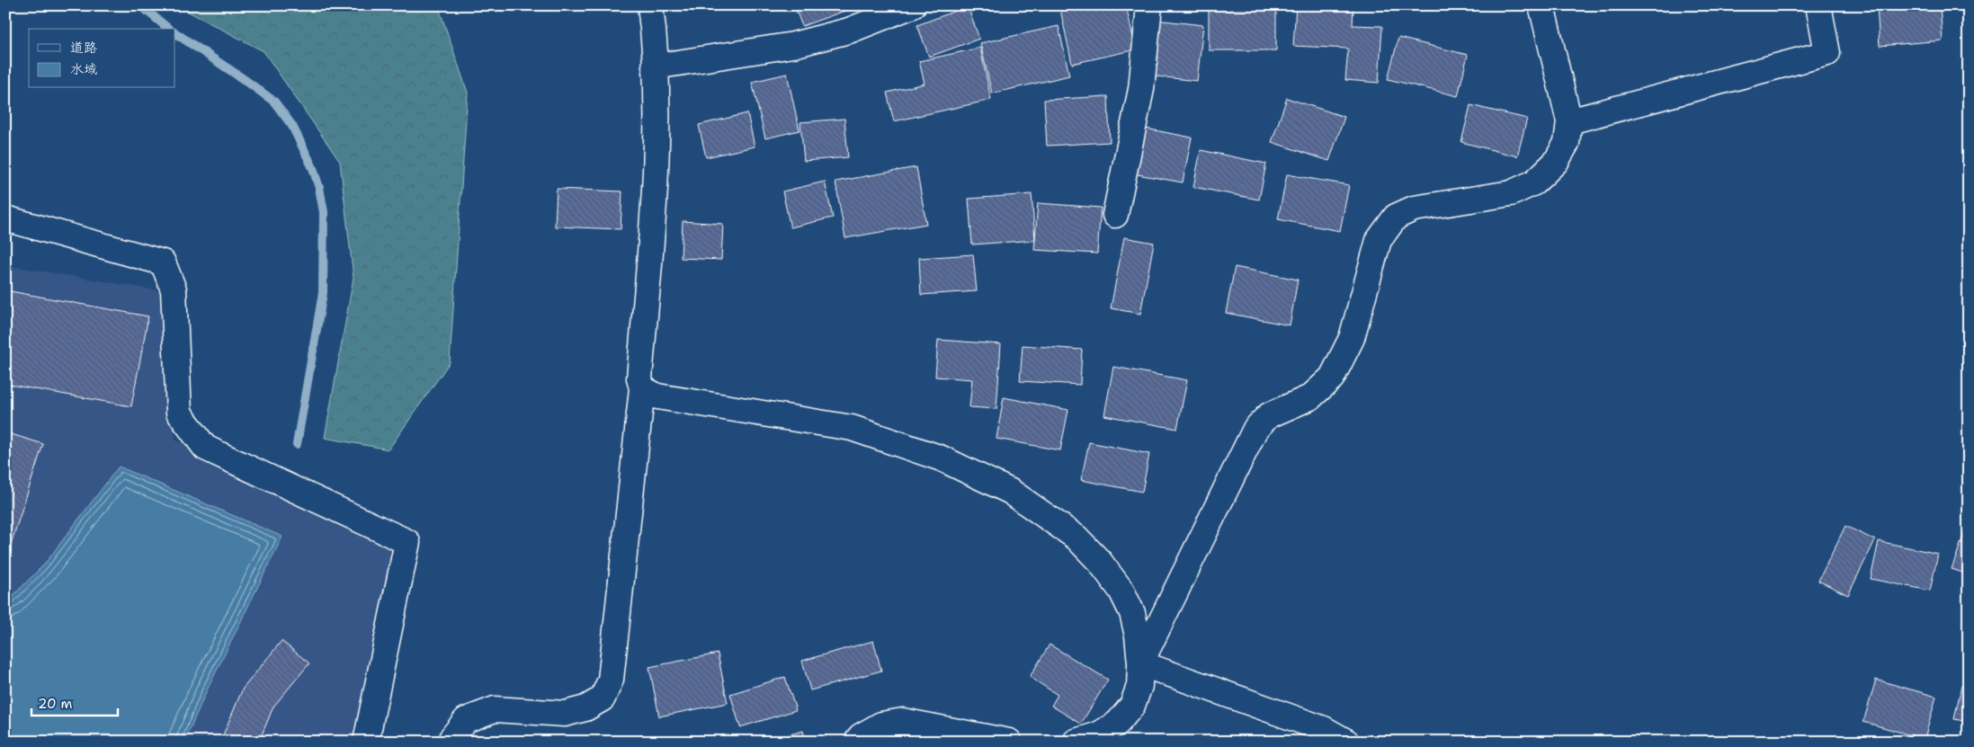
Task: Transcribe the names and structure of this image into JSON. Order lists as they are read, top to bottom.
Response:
{
  "legend": ["道路", "水域"],
  "scale_bar": "20 m"
}
